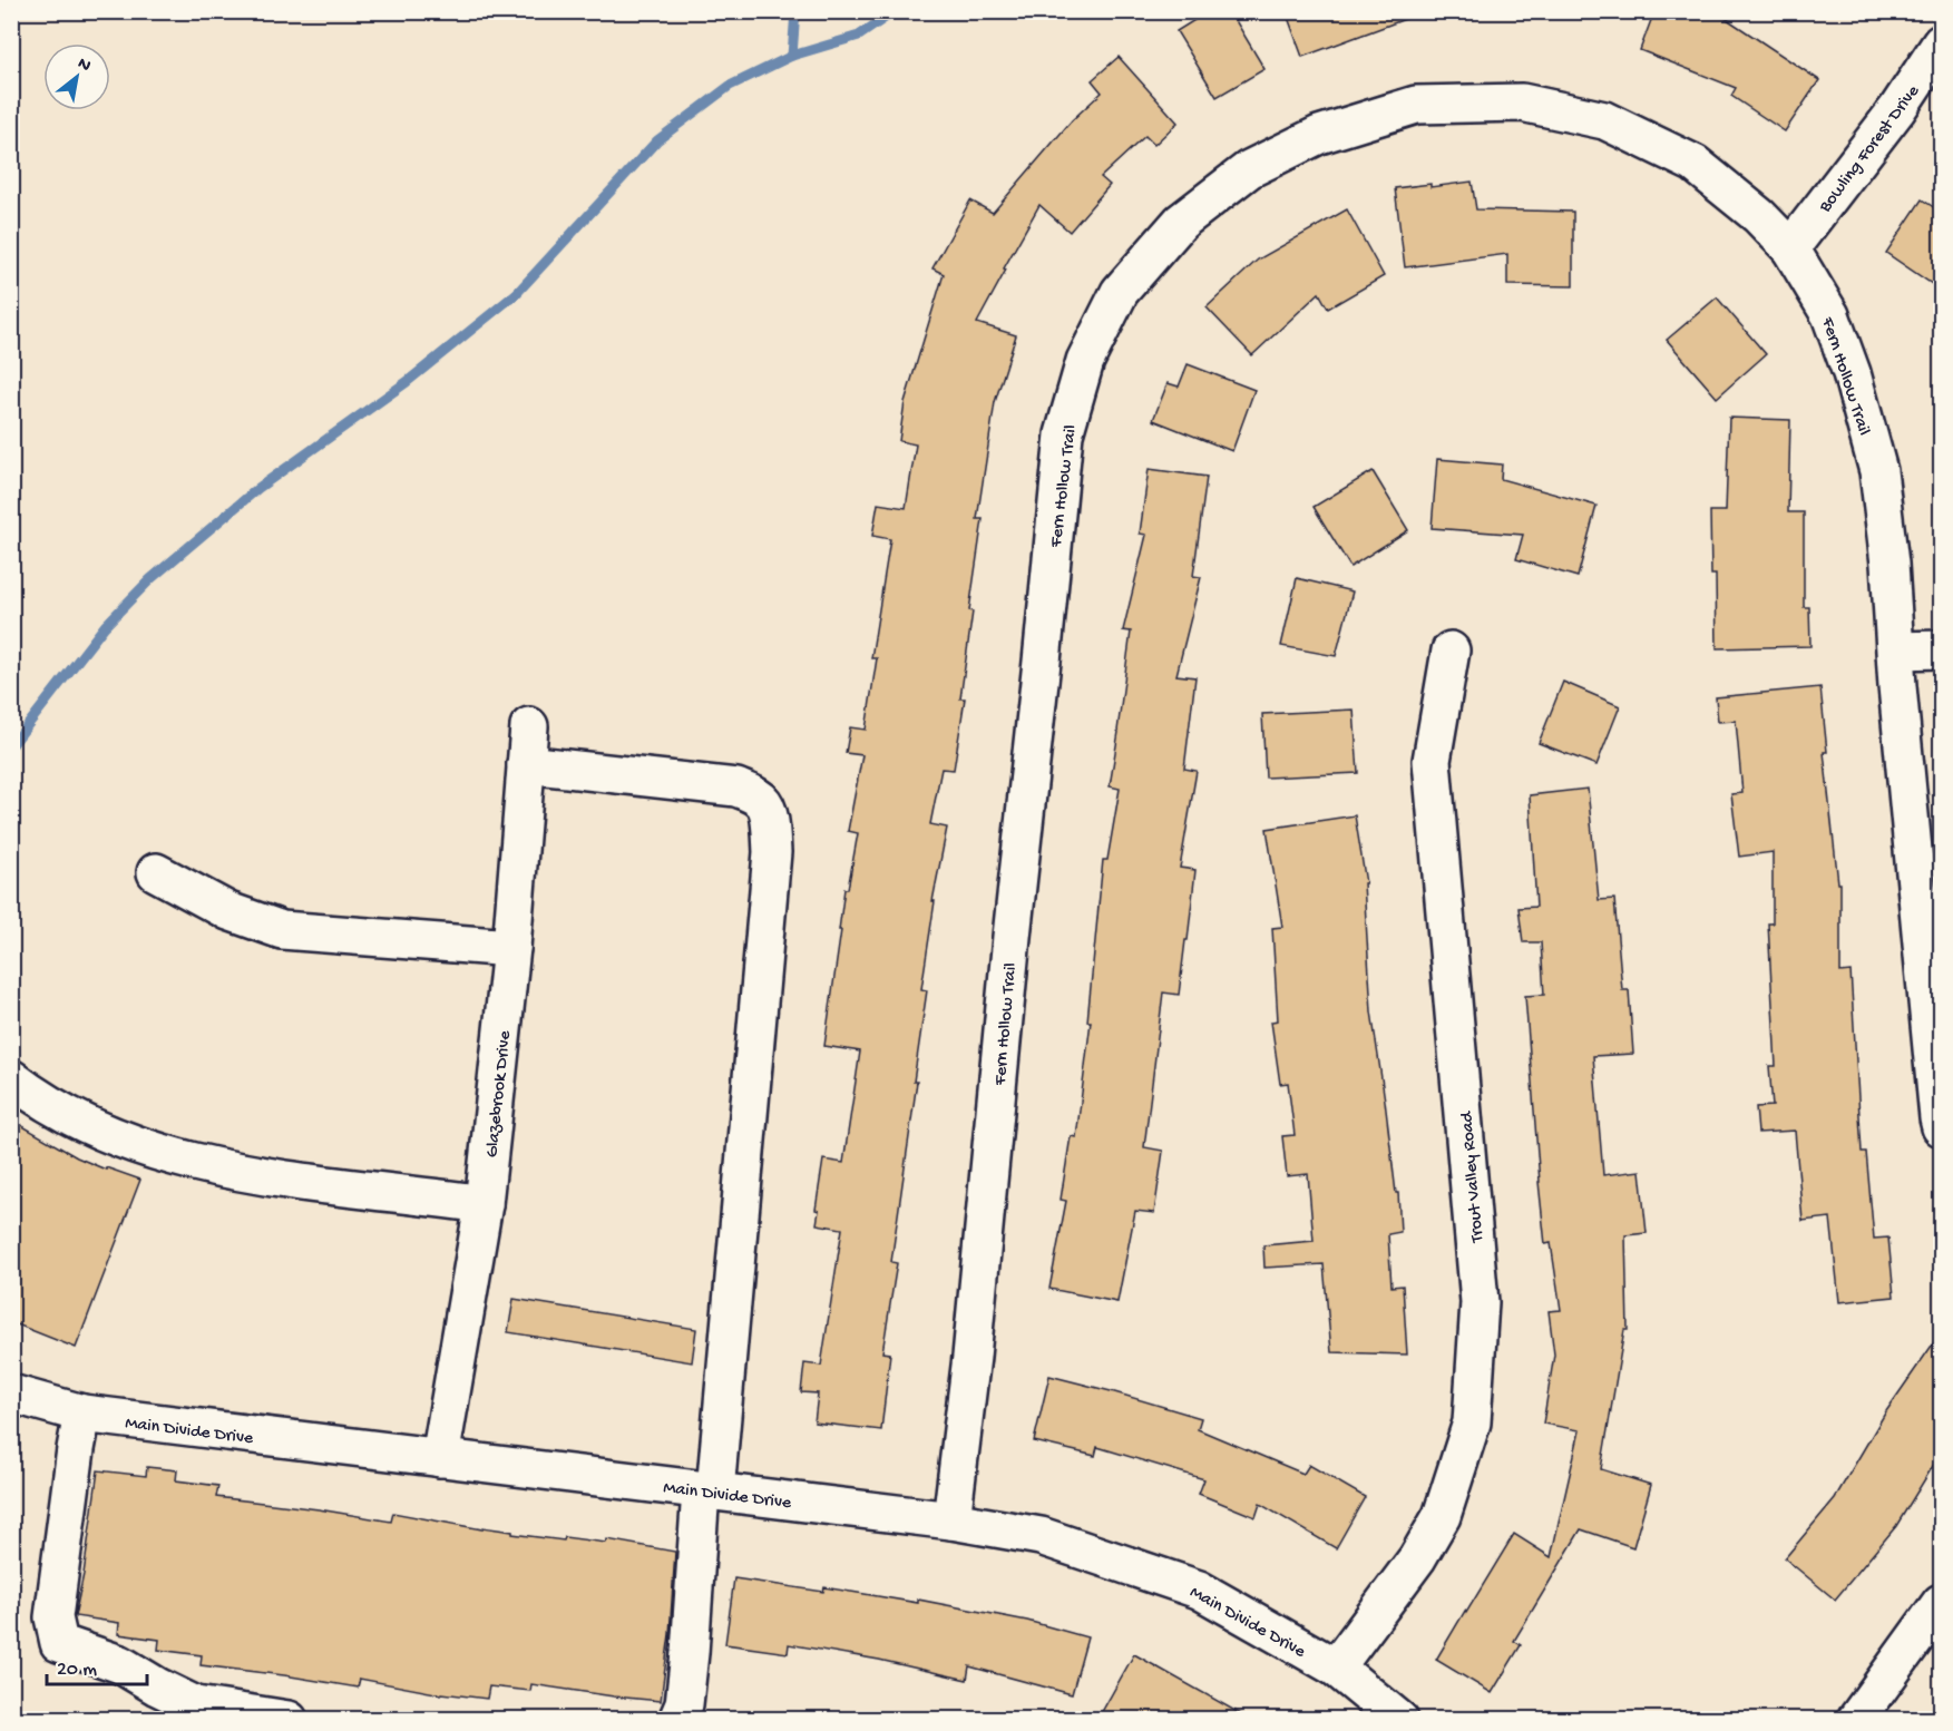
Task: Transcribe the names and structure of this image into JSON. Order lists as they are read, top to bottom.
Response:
{
  "streets": {
    "street": [
      "Bowling Forest Drive",
      "Fern Hollow Trail",
      "Glazebrook Drive",
      "Trout Valley Road",
      "Main Divide Drive"
    ]
  },
  "crossings": [
    ["Bowling Forest Drive", "Fern Hollow Trail"],
    ["Fern Hollow Trail", "Main Divide Drive"],
    ["Glazebrook Drive", "Main Divide Drive"],
    ["Trout Valley Road", "Main Divide Drive"]
  ],
  "scale_bar": "20 m",
  "north": "top right"
}
